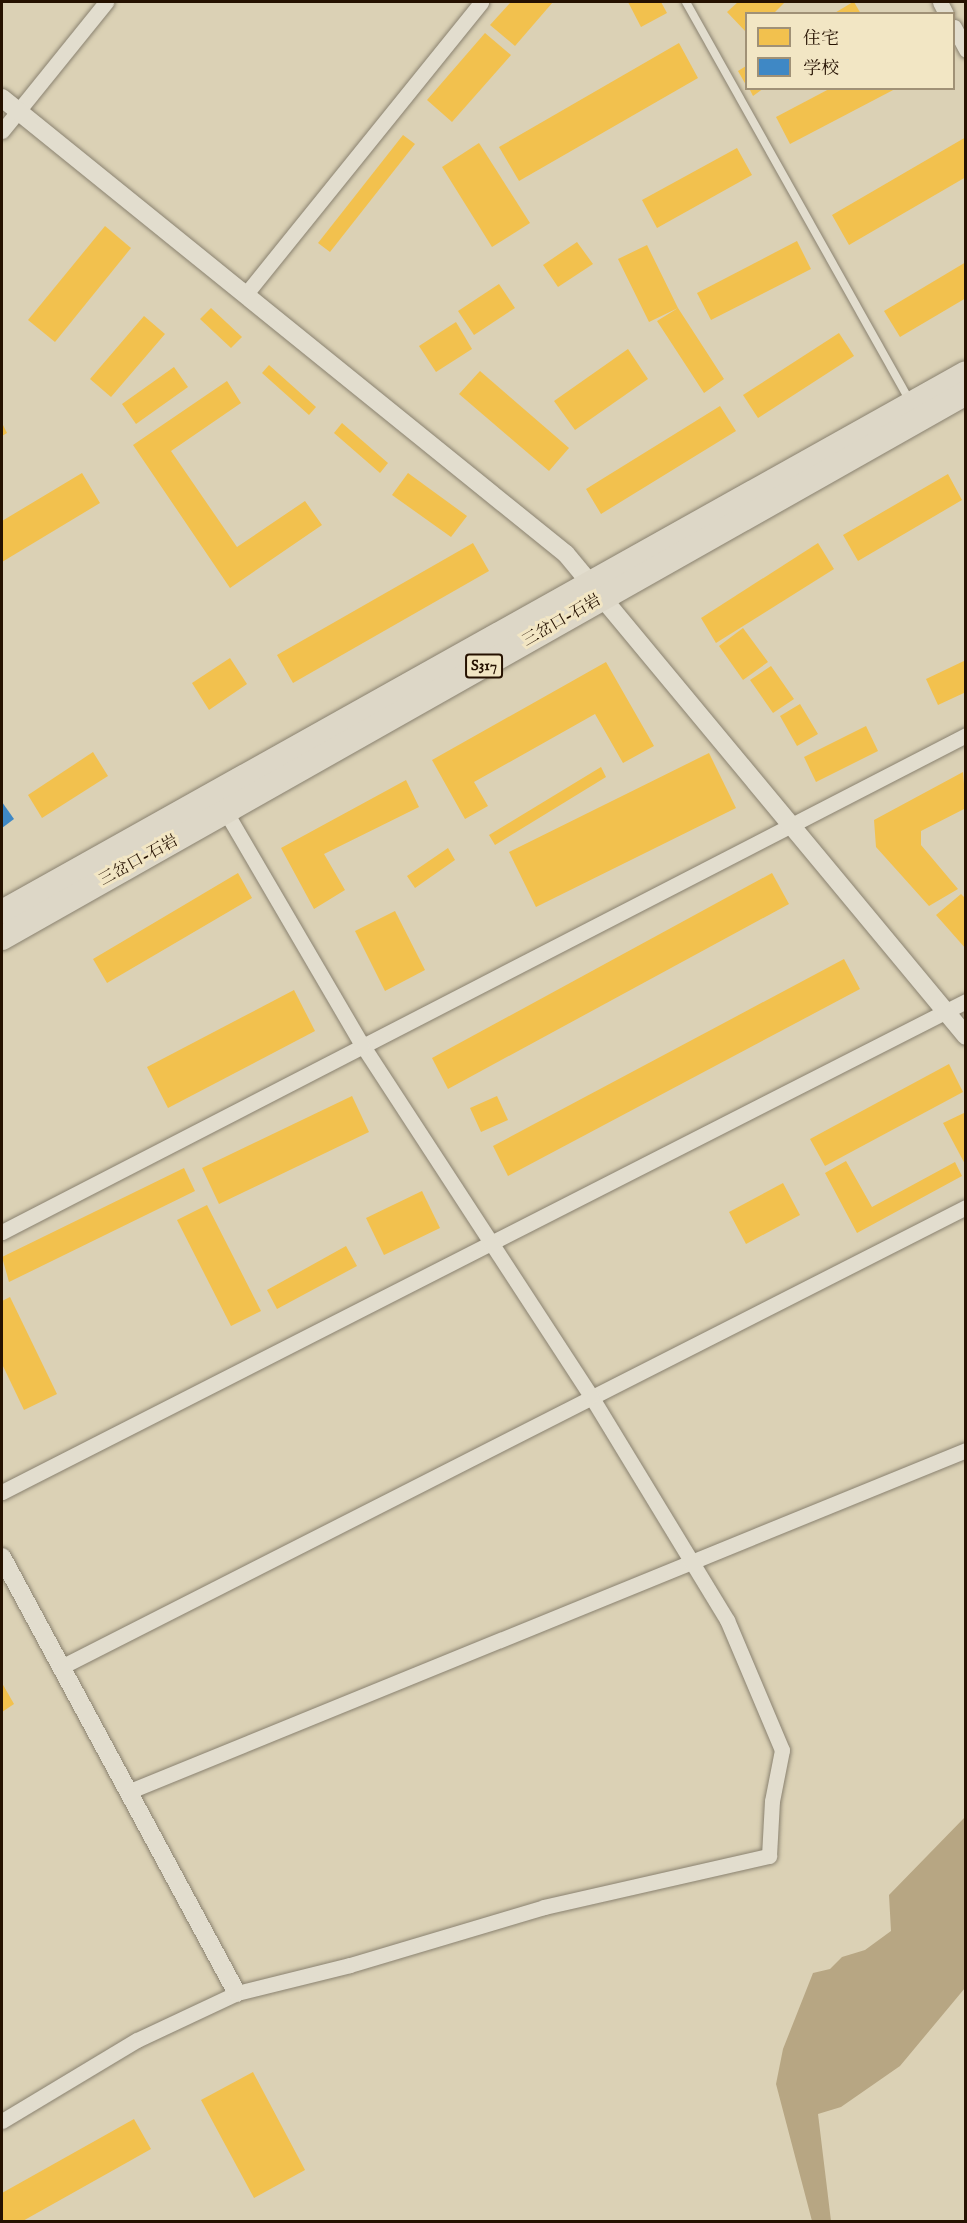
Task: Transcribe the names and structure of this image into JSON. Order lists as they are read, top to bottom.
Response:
{
  "streets": {
    "highway": ["三岔口-石岩", "S317"]
  },
  "legend": ["住宅", "学校"]
}
